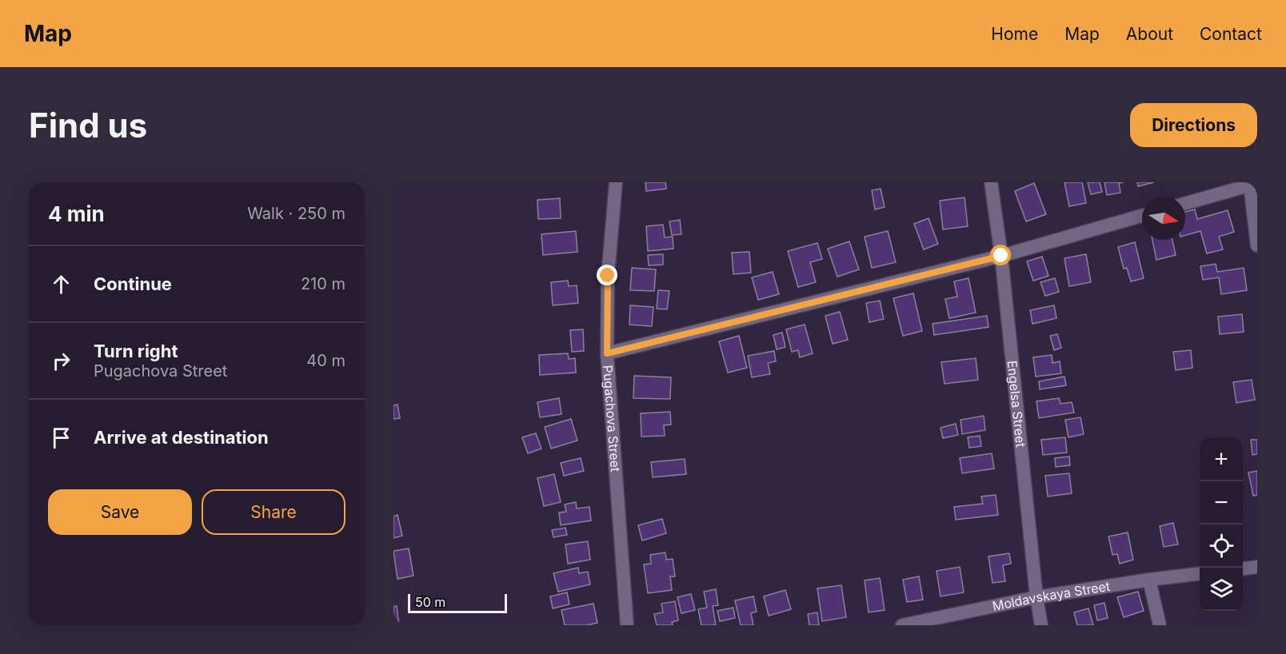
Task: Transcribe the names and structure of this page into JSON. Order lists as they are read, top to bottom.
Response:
{
  "streets": {
    "street": ["Engelsa Street", "Pugachova Street", "Moldavskaya Street"]
  },
  "crossings": [
    ["Engelsa Street", "Moldavskaya Street"]
  ],
  "scale_bar": "50 m",
  "north": "right",
  "page": {
    "header": "Map",
    "nav": [
      "Home",
      "Map",
      "About",
      "Contact"
    ],
    "buttons": [
      "Directions",
      ["Save", "Share"]
    ],
    "title": "Find us",
    "heading": ["4 min", "Walk · 250 m"],
    "list": [
      ["Continue", "210 m"],
      ["Turn right", "Pugachova Street", "40 m"],
      "Arrive at destination"
    ],
    "map_buttons": ["+", "−"],
    "scale": "50 m"
  }
}
